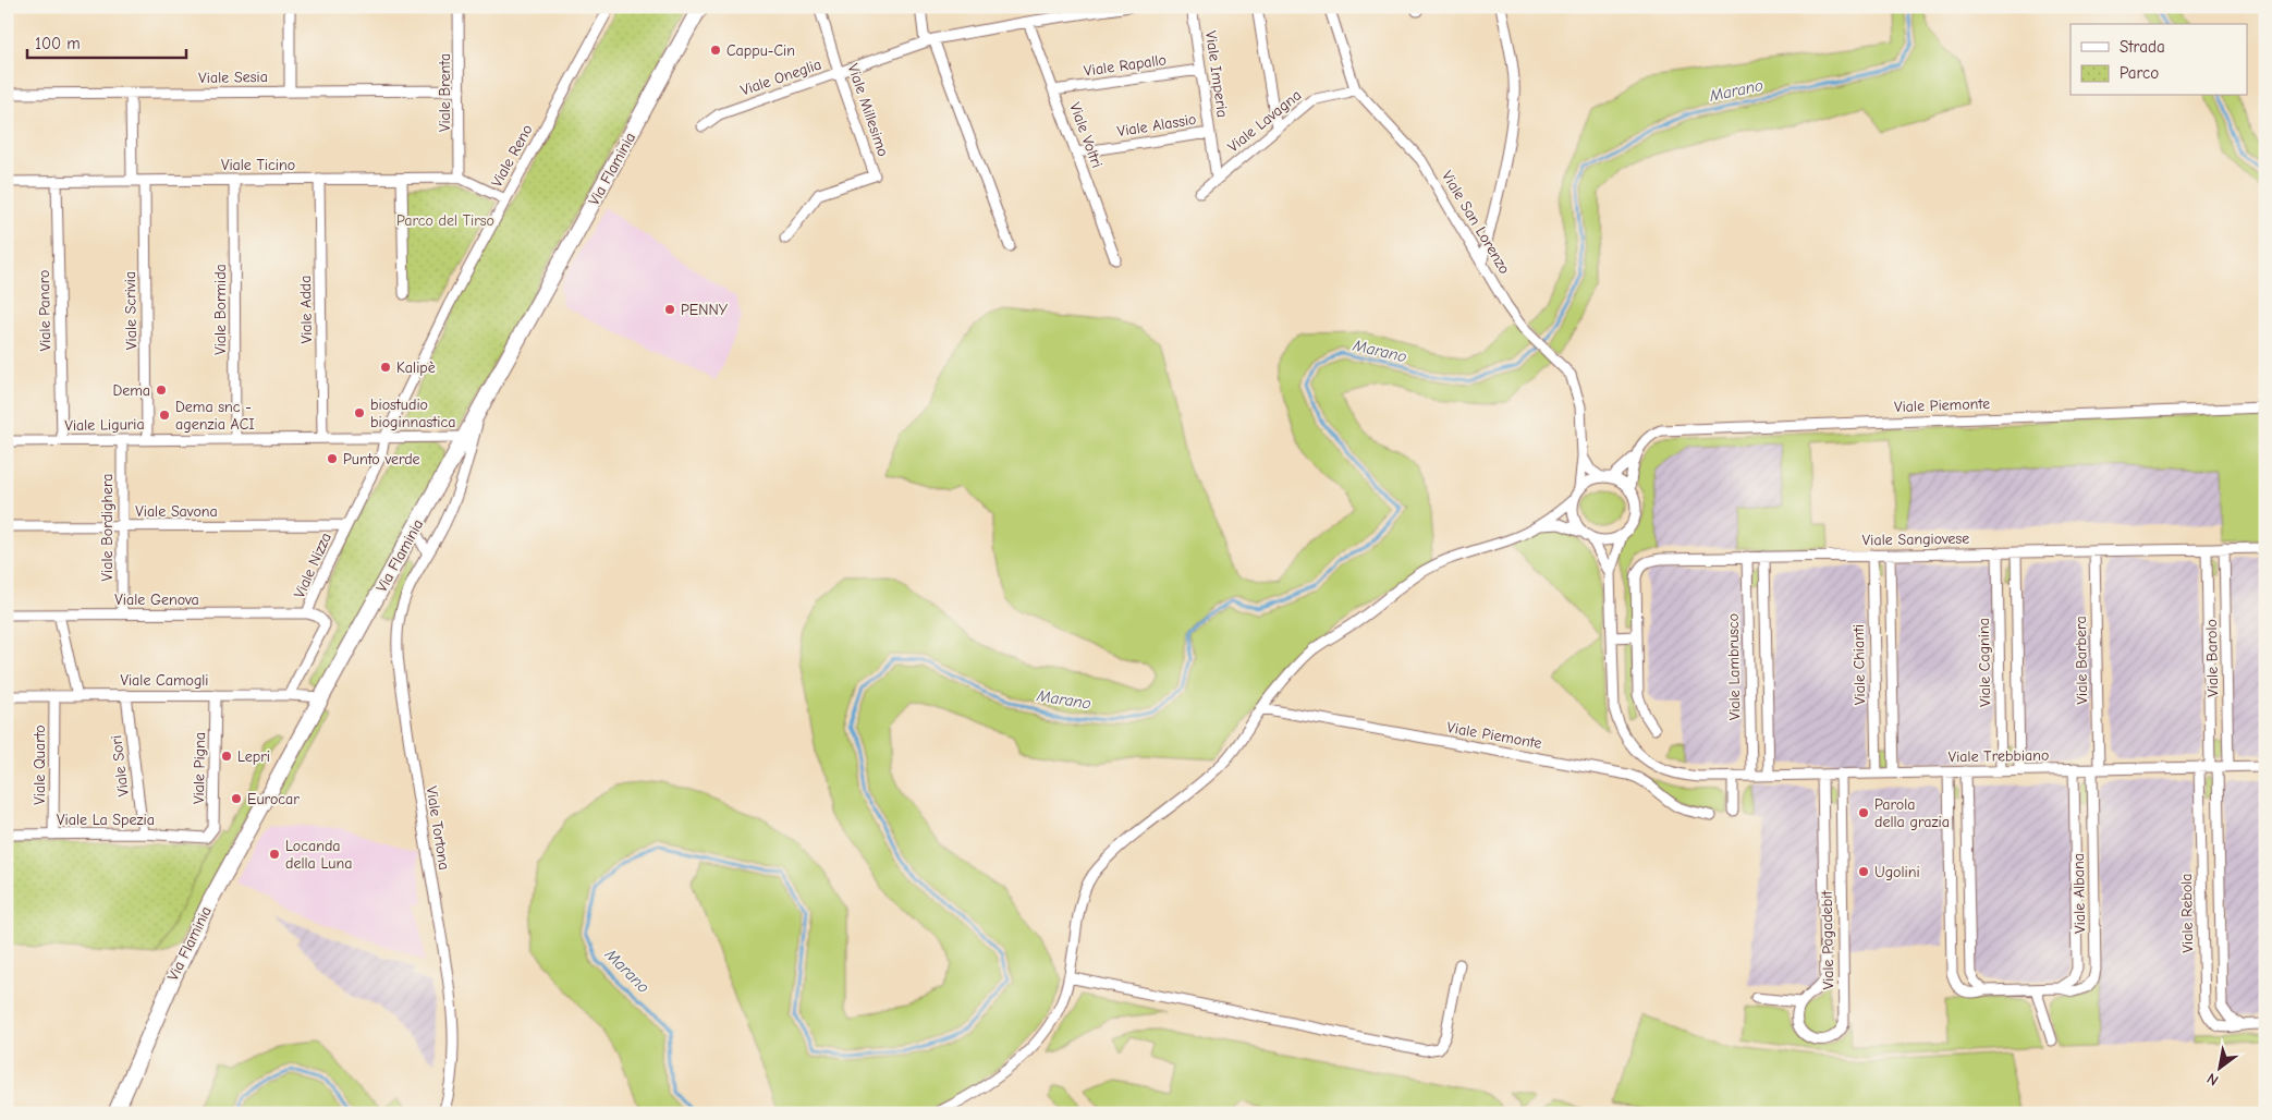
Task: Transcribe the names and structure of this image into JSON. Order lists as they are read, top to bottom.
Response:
{
  "streets": {
    "main road": ["Via Flaminia"],
    "street": [
      "Viale Rapallo",
      "Viale Imperia",
      "Viale Sesia",
      "Viale Oneglia",
      "Viale Brenta",
      "Viale Millesimo",
      "Viale Lavagna",
      "Viale Alassio",
      "Viale Voltri",
      "Viale Reno",
      "Viale Ticino",
      "Viale San Lorenzo",
      "Viale Bormida",
      "Viale Adda",
      "Viale Panaro",
      "Viale Scrivia",
      "Viale Piemonte",
      "Viale Liguria",
      "Viale Savona",
      "Viale Bordighera",
      "Viale Sangiovese",
      "Viale Nizza",
      "Viale Genova",
      "Viale Barolo",
      "Viale Barbera",
      "Viale Cagnina",
      "Viale Chianti",
      "Viale Lambrusco",
      "Viale Camogli",
      "Viale Trebbiano",
      "Viale Quarto",
      "Viale Sori",
      "Viale Pigna",
      "Viale La Spezia",
      "Viale Tortona",
      "Viale Albana",
      "Viale Rebola",
      "Viale Pagadebit"
    ]
  },
  "crossings": [
    ["Viale Rapallo", "Viale Imperia"],
    ["Viale Rapallo", "Viale Voltri"],
    ["Viale Imperia", "Viale Lavagna"],
    ["Viale Imperia", "Viale Alassio"],
    ["Viale Sesia", "Viale Brenta"],
    ["Viale Oneglia", "Viale Millesimo"],
    ["Viale Oneglia", "Viale Voltri"],
    ["Viale Brenta", "Viale Ticino"],
    ["Viale Lavagna", "Viale San Lorenzo"],
    ["Viale Alassio", "Viale Voltri"],
    ["Viale Reno", "Viale Ticino"],
    ["Viale Reno", "Viale Liguria"],
    ["Viale Reno", "Viale Nizza"],
    ["Viale Ticino", "Viale Bormida"],
    ["Viale Ticino", "Viale Adda"],
    ["Viale Ticino", "Viale Panaro"],
    ["Viale Ticino", "Viale Scrivia"],
    ["Via Flaminia", "Viale Liguria"],
    ["Via Flaminia", "Viale Camogli"],
    ["Via Flaminia", "Viale Tortona"],
    ["Viale San Lorenzo", "Viale Piemonte"],
    ["Viale San Lorenzo", "Viale Trebbiano"],
    ["Viale Bormida", "Viale Liguria"],
    ["Viale Adda", "Viale Liguria"],
    ["Viale Panaro", "Viale Liguria"],
    ["Viale Scrivia", "Viale Liguria"],
    ["Viale Piemonte", "Viale Trebbiano"],
    ["Viale Liguria", "Viale Bordighera"],
    ["Viale Liguria", "Viale Nizza"],
    ["Viale Savona", "Viale Bordighera"],
    ["Viale Savona", "Viale Nizza"],
    ["Viale Bordighera", "Viale Genova"],
    ["Viale Sangiovese", "Viale Barolo"],
    ["Viale Sangiovese", "Viale Barbera"],
    ["Viale Sangiovese", "Viale Cagnina"],
    ["Viale Sangiovese", "Viale Chianti"],
    ["Viale Sangiovese", "Viale Lambrusco"],
    ["Viale Nizza", "Viale Genova"],
    ["Viale Nizza", "Viale Camogli"],
    ["Viale Barolo", "Viale Trebbiano"],
    ["Viale Barbera", "Viale Trebbiano"],
    ["Viale Barbera", "Viale Albana"],
    ["Viale Cagnina", "Viale Trebbiano"],
    ["Viale Chianti", "Viale Trebbiano"],
    ["Viale Lambrusco", "Viale Trebbiano"],
    ["Viale Camogli", "Viale Quarto"],
    ["Viale Camogli", "Viale Sori"],
    ["Viale Camogli", "Viale Pigna"],
    ["Viale Trebbiano", "Viale Albana"],
    ["Viale Trebbiano", "Viale Rebola"],
    ["Viale Trebbiano", "Viale Pagadebit"],
    ["Viale Quarto", "Viale La Spezia"],
    ["Viale Sori", "Viale La Spezia"],
    ["Viale Pigna", "Viale La Spezia"]
  ],
  "water": ["Marano"],
  "parks": ["Parco del Tirso"],
  "places": [
    "Cappu-Cin",
    "PENNY",
    "Kalipè",
    "Dema",
    "biostudio bioginnastica",
    "Dema snc - agenzia ACI",
    "Punto verde",
    "Lepri",
    "Eurocar",
    "Parola della grazia",
    "Locanda della Luna",
    "Ugolini"
  ],
  "legend": ["Strada", "Parco"],
  "scale_bar": "100 m",
  "north": "bottom left"
}
